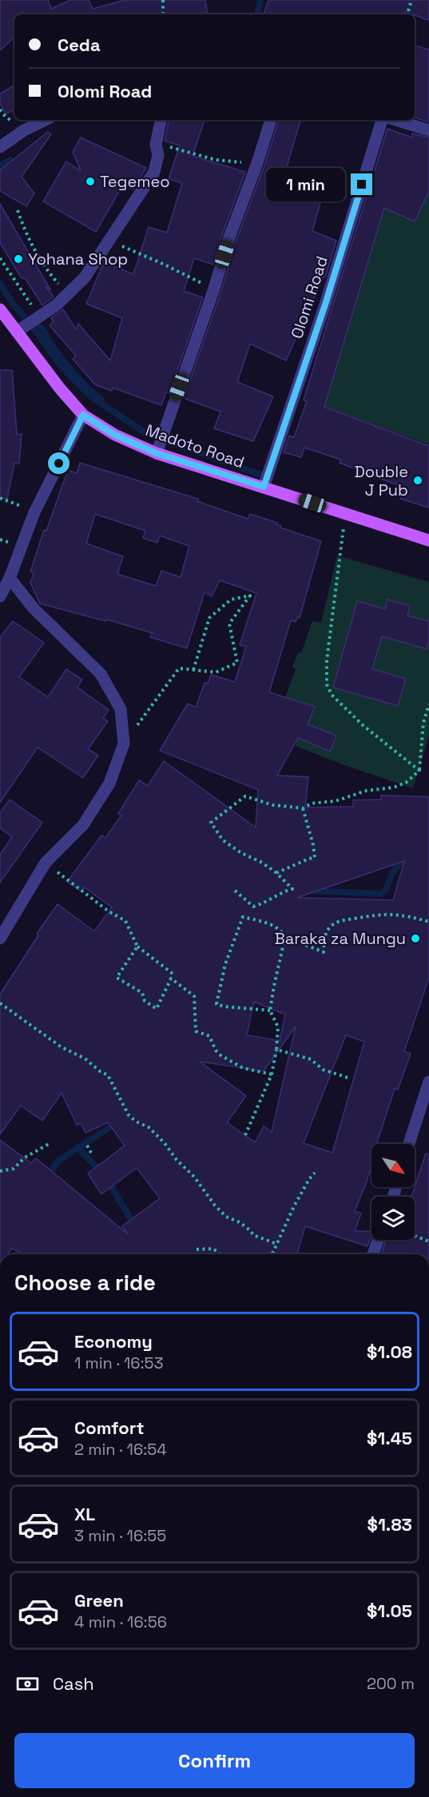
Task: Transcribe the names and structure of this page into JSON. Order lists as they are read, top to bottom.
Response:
{
  "streets": {
    "main road": ["Madoto Road"],
    "street": ["Olomi Road"]
  },
  "crossings": [
    ["Olomi Road", "Madoto Road"]
  ],
  "places": [
    "Tegemeo",
    "Yohana Shop",
    "Double J Pub",
    "Baraka za Mungu"
  ],
  "north": "bottom right",
  "page": {
    "banner": ["Ceda", "Olomi Road"],
    "bubble": "1 min",
    "heading": "Choose a ride",
    "list": [
      {
        "name": "Economy",
        "note": "1 min · 16:53",
        "value": "$1.08"
      },
      {
        "name": "Comfort",
        "note": "2 min · 16:54",
        "value": "$1.45"
      },
      {
        "name": "XL",
        "note": "3 min · 16:55",
        "value": "$1.83"
      },
      {
        "name": "Green",
        "note": "4 min · 16:56",
        "value": "$1.05"
      }
    ],
    "pay": ["Cash", "200 m"],
    "buttons": "Confirm"
  }
}
